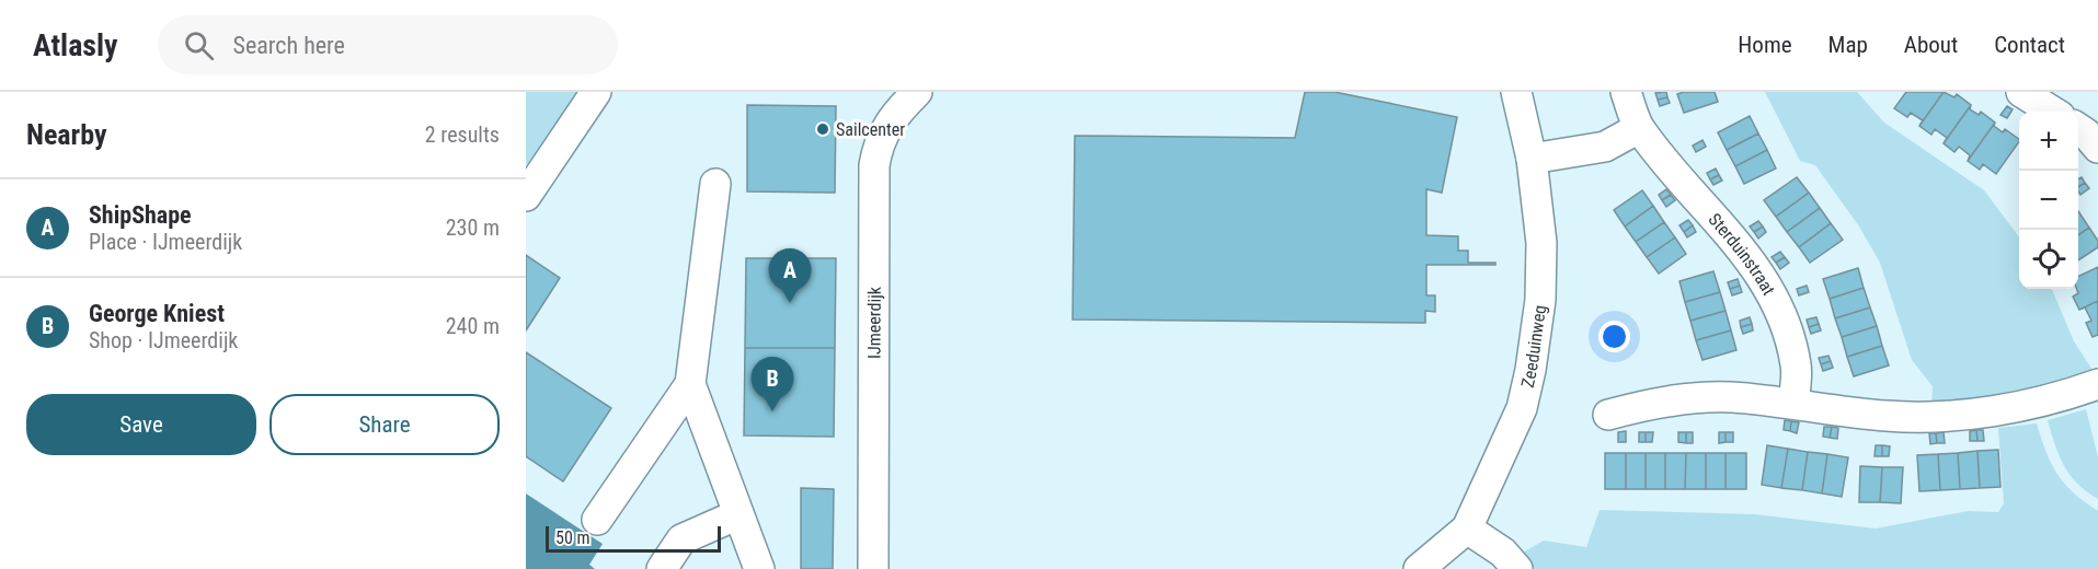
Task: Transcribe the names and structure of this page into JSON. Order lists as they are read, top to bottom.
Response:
{
  "streets": {
    "street": ["Sterduinstraat", "IJmeerdijk", "Zeeduinweg"]
  },
  "places": ["Sailcenter"],
  "scale_bar": "50 m",
  "page": {
    "header": "Atlasly",
    "search": "Search here",
    "nav": [
      "Home",
      "Map",
      "About",
      "Contact"
    ],
    "heading": ["Nearby", "2 results"],
    "map_buttons": ["+", "−"],
    "list": [
      {
        "mark": "A",
        "name": "ShipShape",
        "note": "Place · IJmeerdijk",
        "value": "230 m"
      },
      {
        "mark": "B",
        "name": "George Kniest",
        "note": "Shop · IJmeerdijk",
        "value": "240 m"
      }
    ],
    "pins": ["A", "B"],
    "buttons": ["Save", "Share"],
    "scale": "50 m"
  }
}
